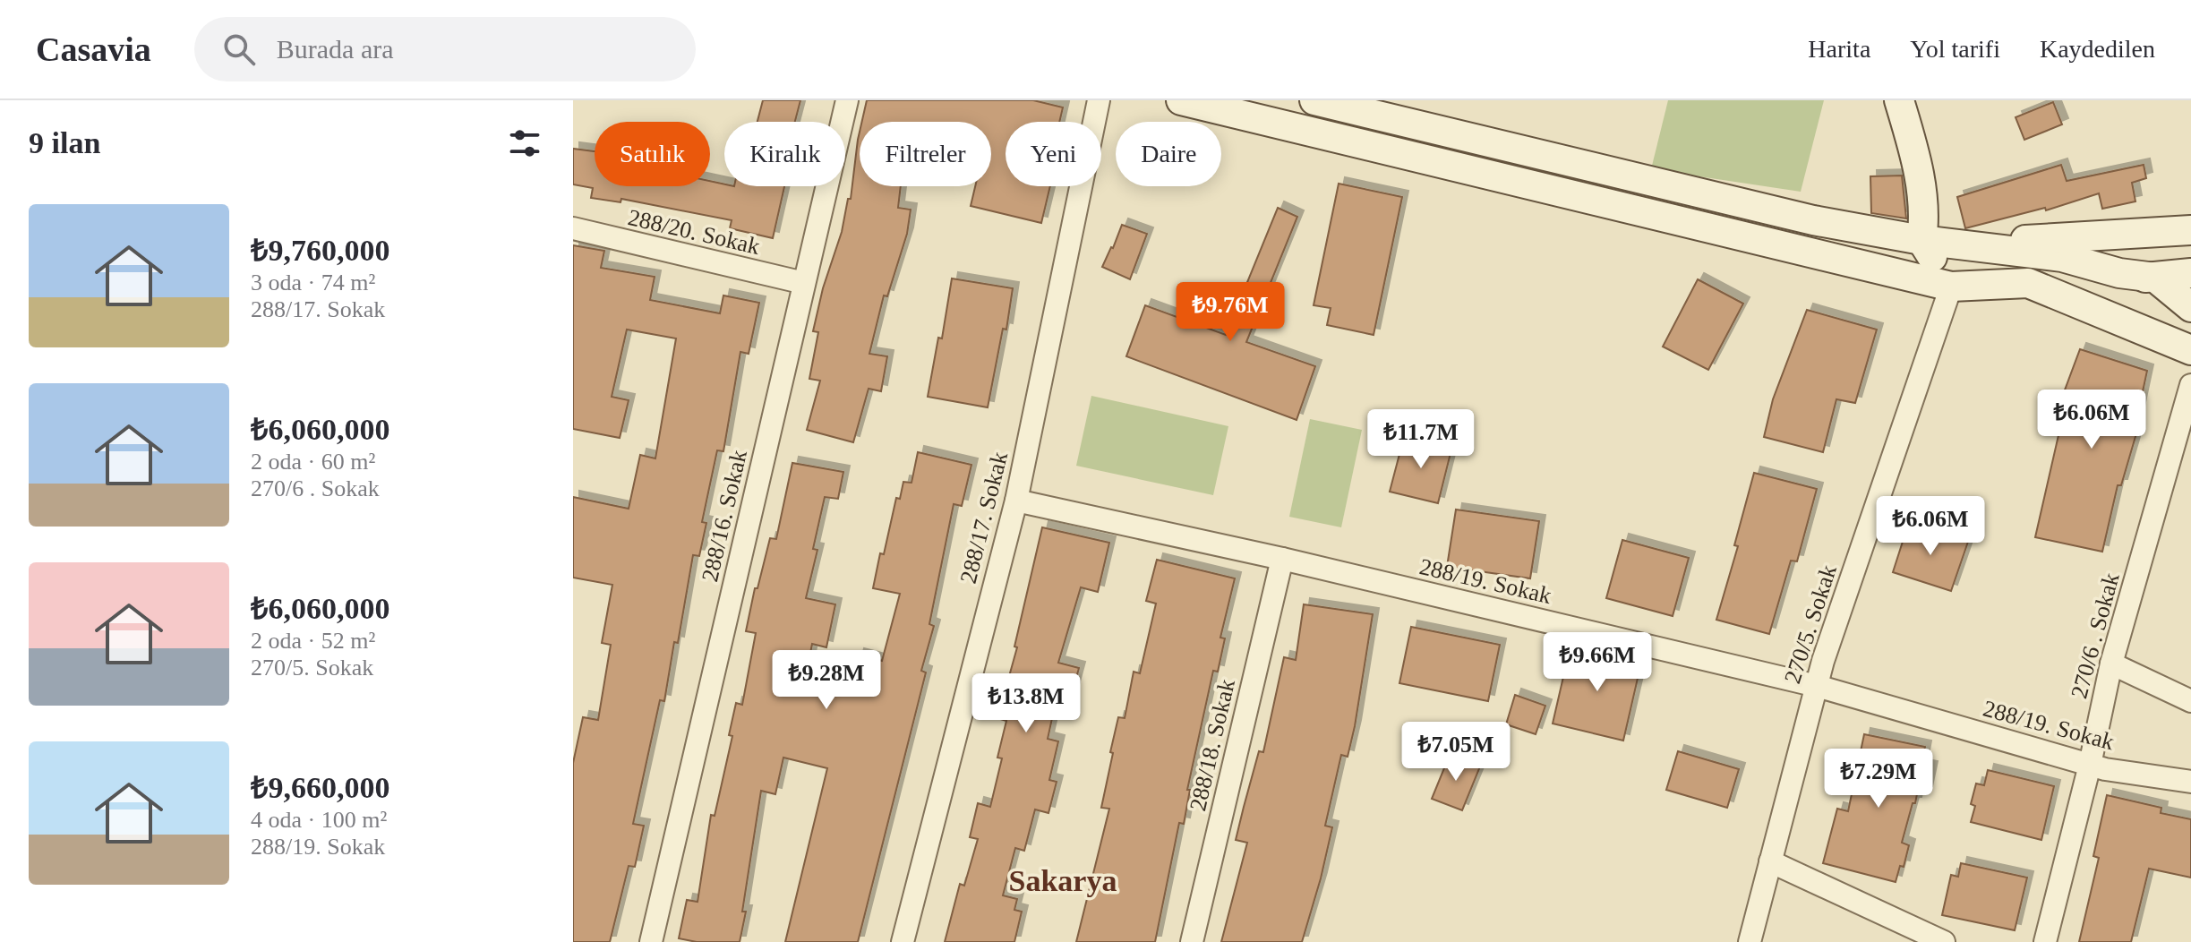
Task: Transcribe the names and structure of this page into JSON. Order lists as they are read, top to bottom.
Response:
{
  "streets": {
    "street": [
      "288/20. Sokak",
      "288/16. Sokak",
      "288/17. Sokak",
      "288/19. Sokak",
      "270/5. Sokak",
      "270/6 . Sokak",
      "288/18. Sokak"
    ]
  },
  "crossings": [
    ["288/20. Sokak", "288/16. Sokak"],
    ["288/17. Sokak", "288/19. Sokak"],
    ["288/19. Sokak", "270/5. Sokak"],
    ["288/19. Sokak", "270/6 . Sokak"],
    ["288/19. Sokak", "288/18. Sokak"]
  ],
  "districts": ["Sakarya"],
  "page": {
    "header": "Casavia",
    "search": "Burada ara",
    "nav": ["Harita", "Yol tarifi", "Kaydedilen"],
    "heading": "9 ilan",
    "chip": [
      "Satılık",
      "Kiralık",
      "Filtreler",
      "Yeni",
      "Daire"
    ],
    "list": [
      {
        "name": "₺9,760,000",
        "note": "3 oda · 74 m² · 288/17. Sokak"
      },
      {
        "name": "₺6,060,000",
        "note": "2 oda · 60 m² · 270/6 . Sokak"
      },
      {
        "name": "₺6,060,000",
        "note": "2 oda · 52 m² · 270/5. Sokak"
      },
      {
        "name": "₺9,660,000",
        "note": "4 oda · 100 m² · 288/19. Sokak"
      }
    ],
    "price": [
      "₺9.76M",
      "₺6.06M",
      "₺11.7M",
      "₺6.06M",
      "₺9.66M",
      "₺9.28M",
      "₺13.8M",
      "₺7.05M",
      "₺7.29M"
    ]
  }
}
